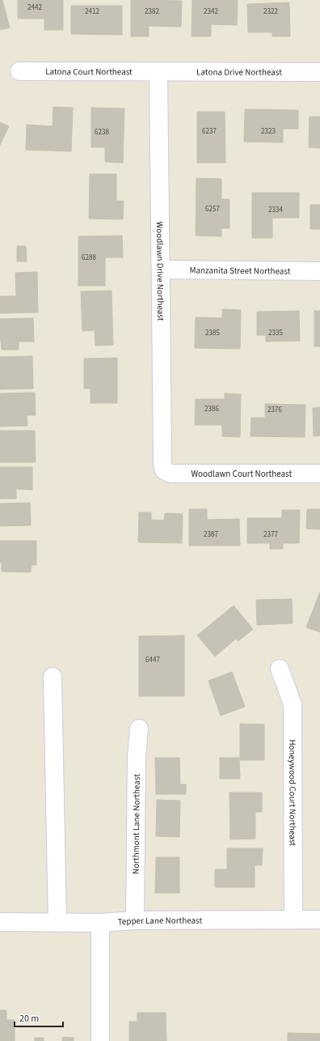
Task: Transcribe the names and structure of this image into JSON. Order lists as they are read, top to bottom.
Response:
{
  "streets": {
    "street": [
      "Latona Court Northeast",
      "Latona Drive Northeast",
      "Manzanita Street Northeast",
      "Woodlawn Drive Northeast",
      "Woodlawn Court Northeast",
      "Honeywood Court Northeast",
      "Northmont Lane Northeast",
      "Tepper Lane Northeast"
    ]
  },
  "crossings": [
    ["Latona Court Northeast", "Latona Drive Northeast"],
    ["Latona Court Northeast", "Woodlawn Drive Northeast"],
    ["Latona Drive Northeast", "Woodlawn Drive Northeast"],
    ["Manzanita Street Northeast", "Woodlawn Drive Northeast"],
    ["Woodlawn Drive Northeast", "Woodlawn Court Northeast"],
    ["Honeywood Court Northeast", "Tepper Lane Northeast"],
    ["Northmont Lane Northeast", "Tepper Lane Northeast"]
  ],
  "house_numbers": [
    "2442",
    "2412",
    "2382",
    "2342",
    "2322",
    "6237",
    "2323",
    "6238",
    "6257",
    "2334",
    "6288",
    "2385",
    "2335",
    "2386",
    "2376",
    "2387",
    "2377",
    "6447"
  ],
  "scale_bar": "20 m"
}
